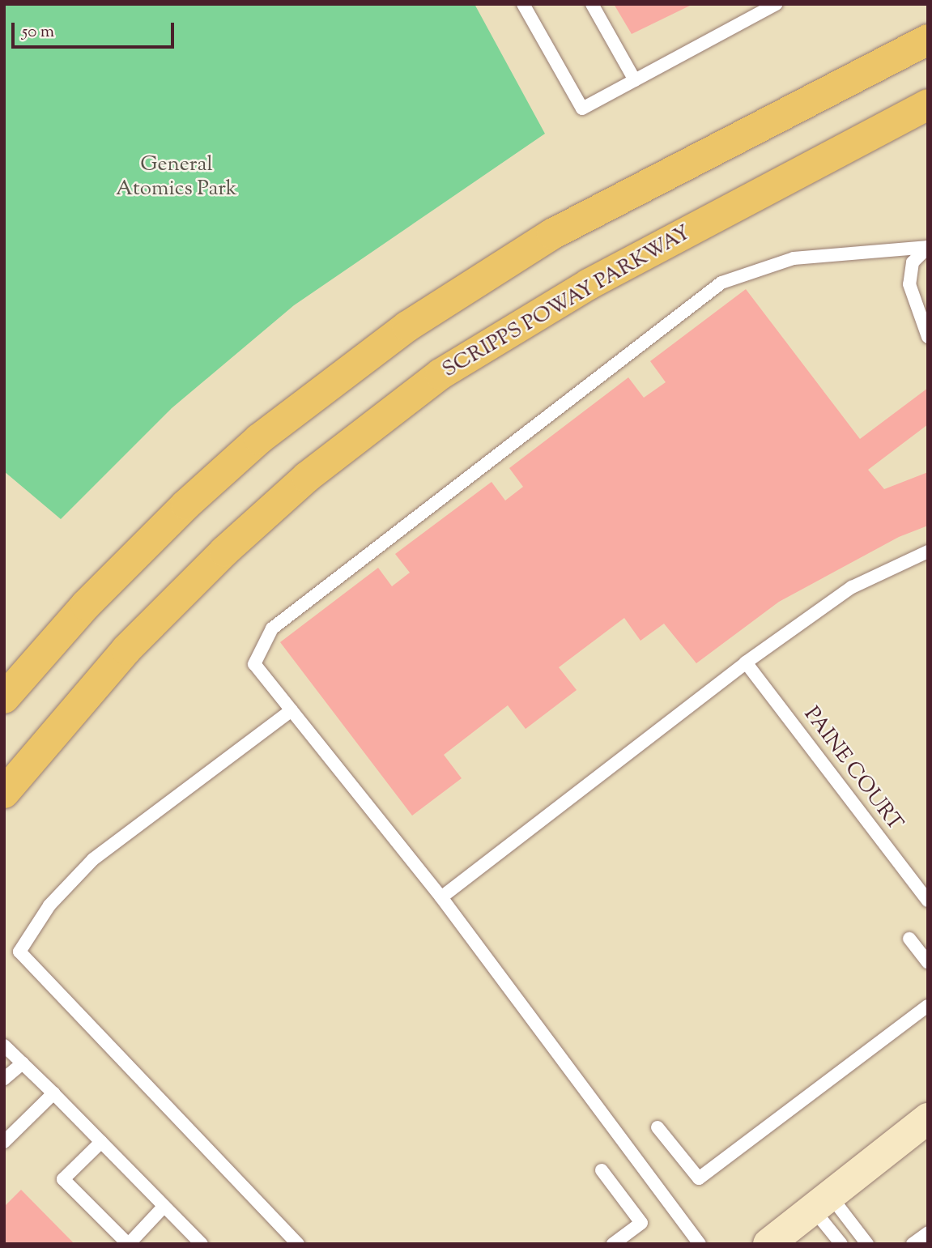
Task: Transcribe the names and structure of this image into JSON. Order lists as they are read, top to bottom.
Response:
{
  "streets": {
    "main road": ["SCRIPPS POWAY PARKWAY"],
    "lane": ["PAINE COURT"]
  },
  "parks": ["General Atomics Park"],
  "scale_bar": "50 m"
}
